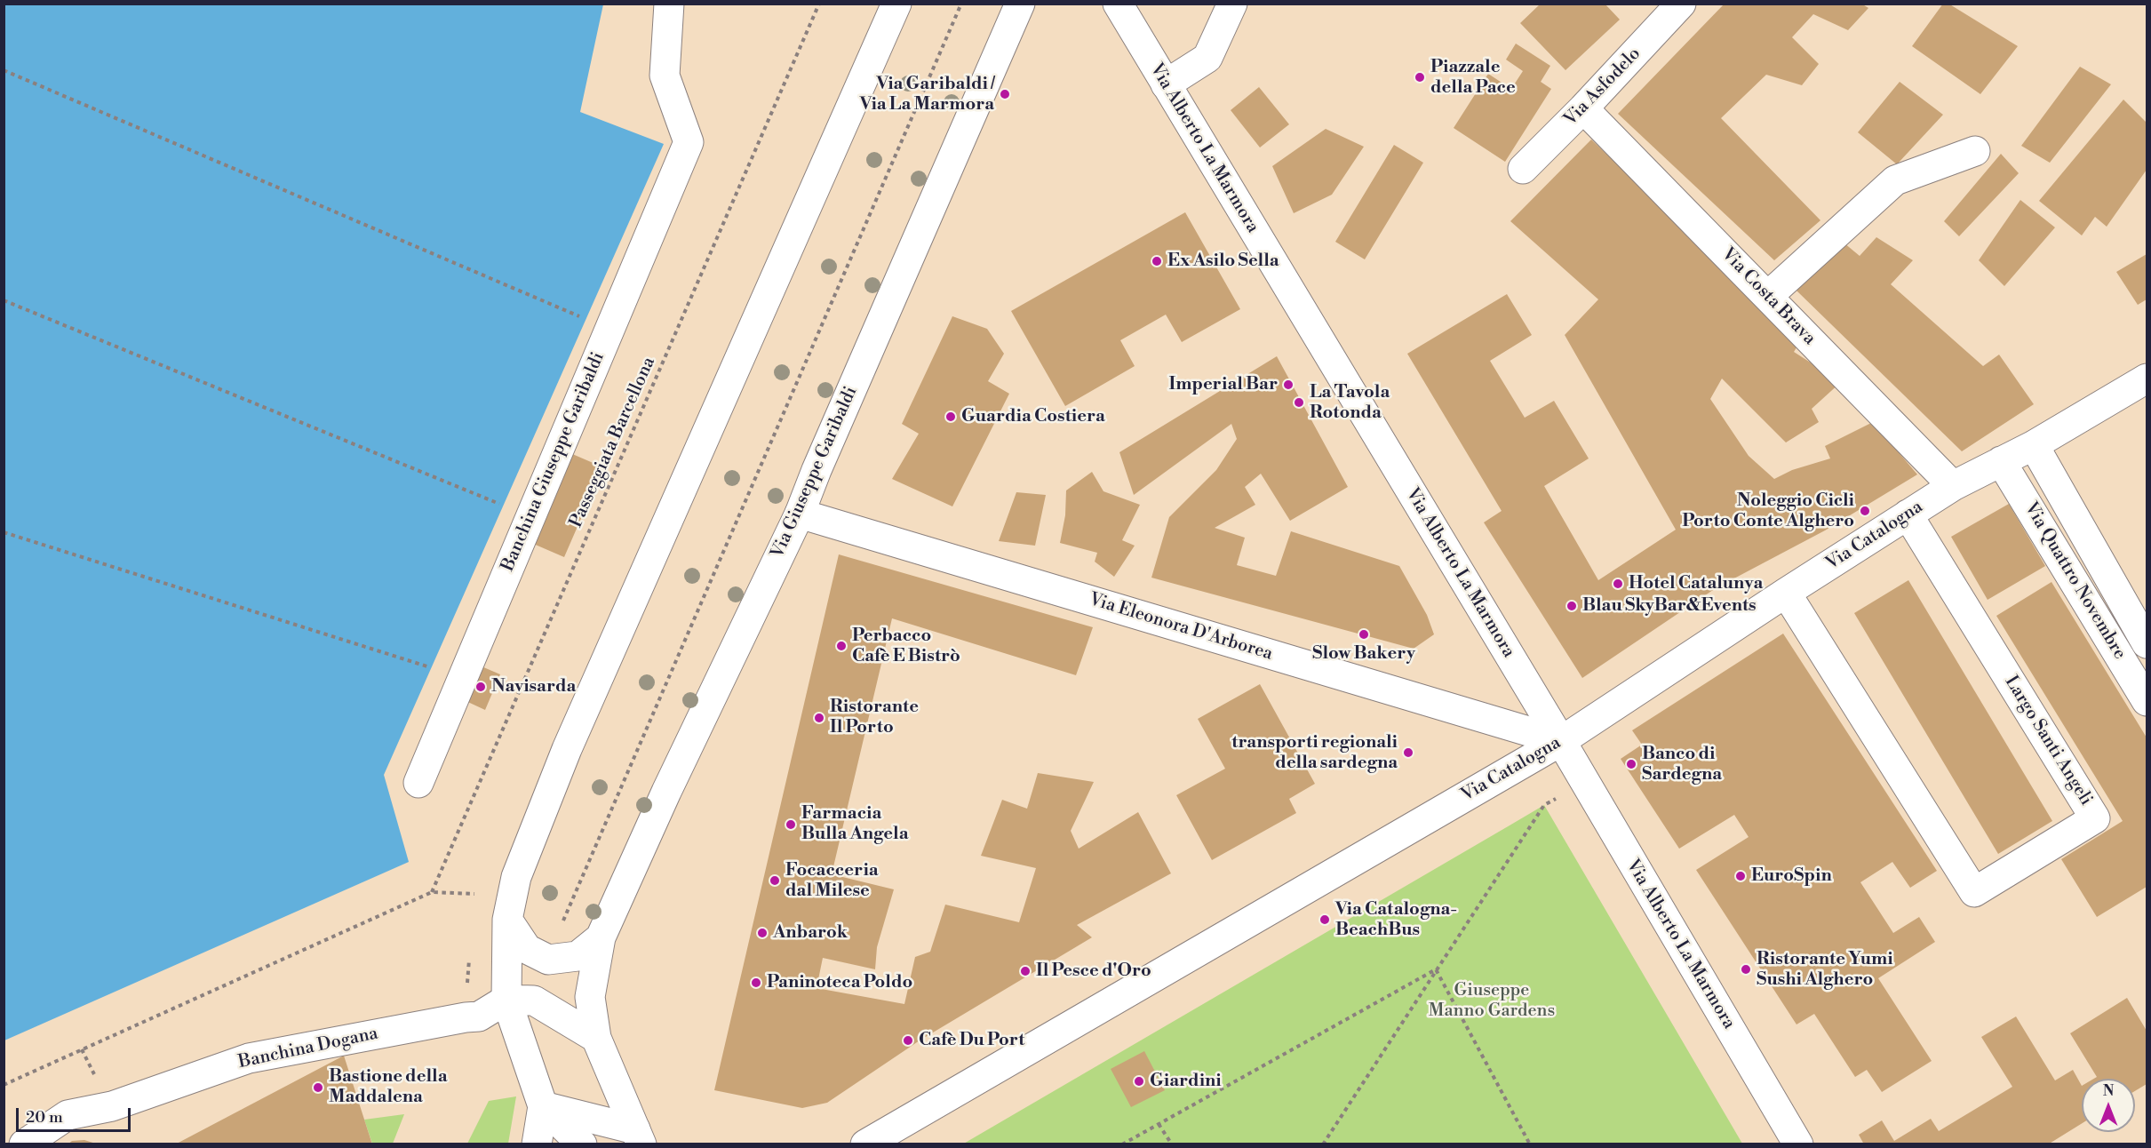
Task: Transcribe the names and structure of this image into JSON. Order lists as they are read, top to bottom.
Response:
{
  "streets": {
    "main road": [
      "Via Asfodelo",
      "Via Alberto La Marmora",
      "Via Costa Brava",
      "Banchina Giuseppe Garibaldi",
      "Via Giuseppe Garibaldi",
      "Via Catalogna",
      "Via Quattro Novembre",
      "Via Eleonora D'Arborea",
      "Largo Santi Angeli",
      "Banchina Dogana"
    ],
    "path": ["Passeggiata Barcellona"]
  },
  "crossings": [
    ["Via Asfodelo", "Via Costa Brava"],
    ["Via Alberto La Marmora", "Via Catalogna"],
    ["Via Alberto La Marmora", "Via Eleonora D'Arborea"],
    ["Via Costa Brava", "Via Catalogna"],
    ["Via Giuseppe Garibaldi", "Via Eleonora D'Arborea"],
    ["Via Catalogna", "Via Quattro Novembre"],
    ["Via Catalogna", "Via Eleonora D'Arborea"],
    ["Via Catalogna", "Largo Santi Angeli"]
  ],
  "parks": ["Giuseppe Manno Gardens"],
  "places": [
    "Piazzale della Pace",
    "Via Garibaldi / Via La Marmora",
    "Ex Asilo Sella",
    "Imperial Bar",
    "La Tavola Rotonda",
    "Guardia Costiera",
    "Noleggio Cicli Porto Conte Alghero",
    "Hotel Catalunya",
    "Blau SkyBar&Events",
    "Slow Bakery",
    "Perbacco Cafè E Bistrò",
    "Navisarda",
    "Ristorante Il Porto",
    "transporti regionali della sardegna",
    "Banco di Sardegna",
    "Farmacia Bulla Angela",
    "EuroSpin",
    "Focacceria dal Milese",
    "Via Catalogna- BeachBus",
    "Anbarok",
    "Ristorante Yumi Sushi Alghero",
    "Il Pesce d'Oro",
    "Paninoteca Poldo",
    "Cafè Du Port",
    "Giardini",
    "Bastione della Maddalena"
  ],
  "scale_bar": "20 m",
  "north": "top"
}
